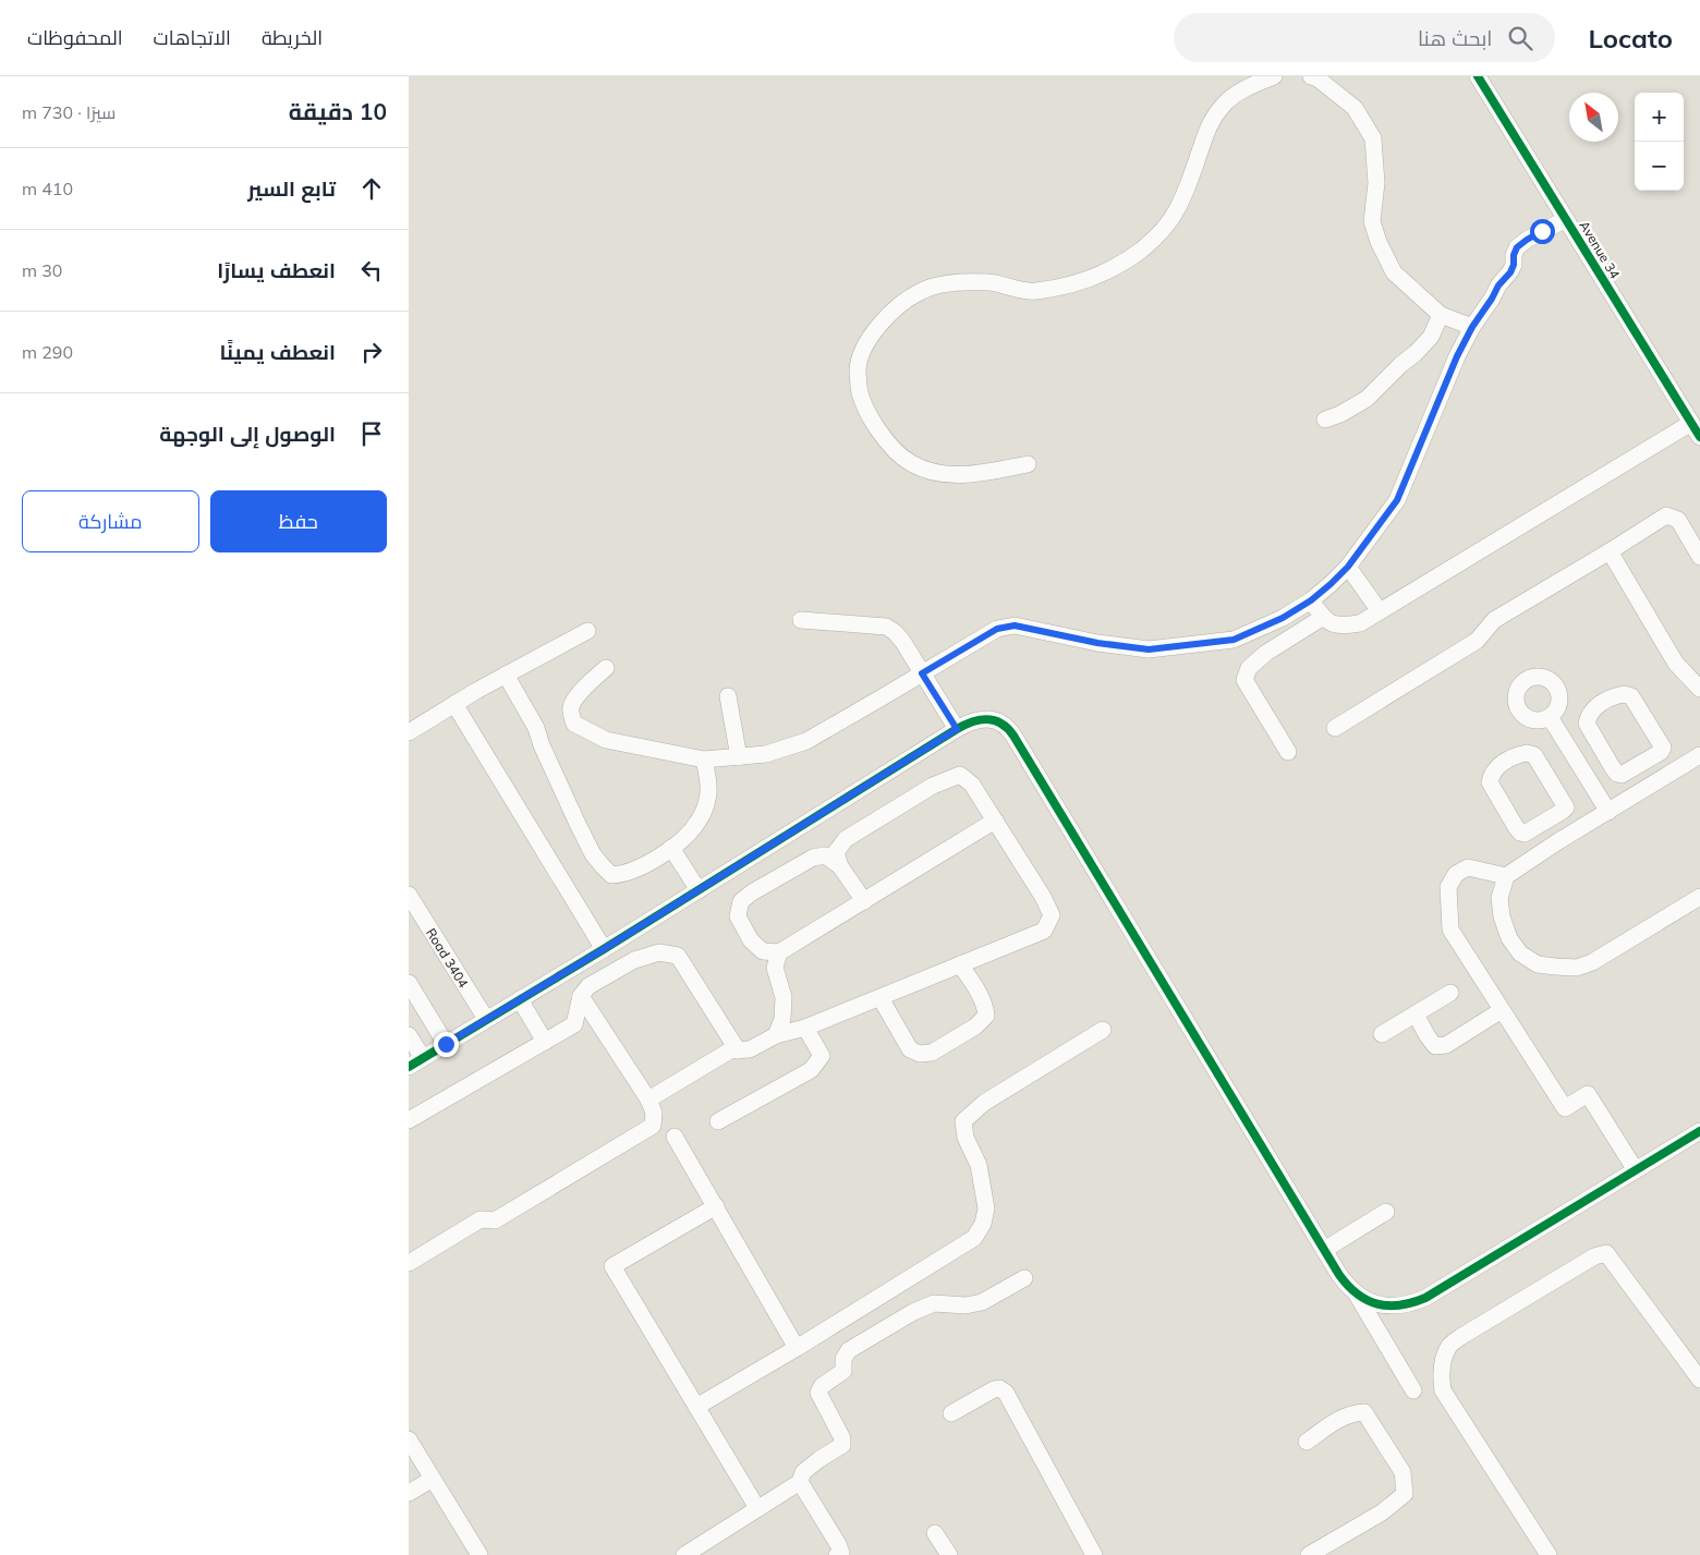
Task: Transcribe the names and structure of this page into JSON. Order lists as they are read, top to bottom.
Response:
{
  "streets": {
    "street": ["Avenue 34", "Road 3404"]
  },
  "north": "top left",
  "page": {
    "header": "Locato",
    "search": "ابحث هنا",
    "nav": ["الخريطة", "الاتجاهات", "المحفوظات"],
    "heading": ["10 دقيقة", "سيرًا · 730 m"],
    "map_buttons": ["+", "−"],
    "list": [
      ["تابع السير", "410 m"],
      ["انعطف يسارًا", "30 m"],
      ["انعطف يمينًا", "290 m"],
      "الوصول إلى الوجهة"
    ],
    "buttons": ["حفظ", "مشاركة"]
  }
}
